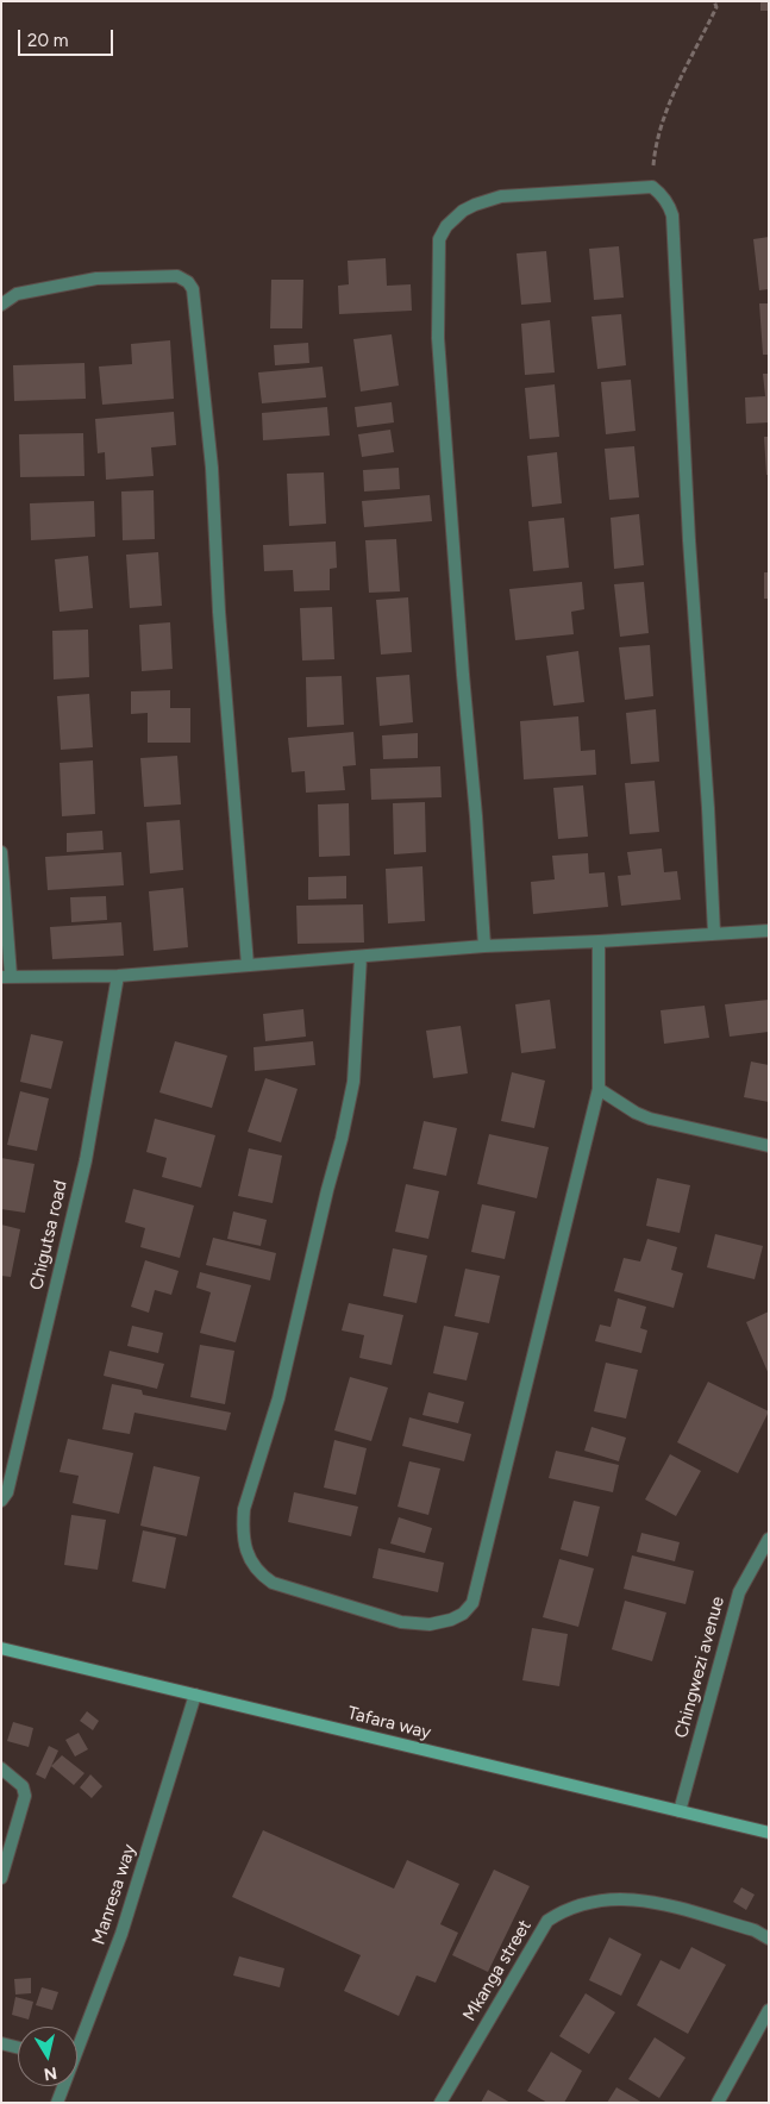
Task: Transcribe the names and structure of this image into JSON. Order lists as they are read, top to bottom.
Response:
{
  "streets": {
    "street": [
      "Chigutsa road",
      "Chingwezi avenue",
      "Tafara way",
      "Manresa way",
      "Mkanga street"
    ]
  },
  "crossings": [
    ["Chingwezi avenue", "Tafara way"],
    ["Tafara way", "Manresa way"]
  ],
  "scale_bar": "20 m",
  "north": "bottom"
}
